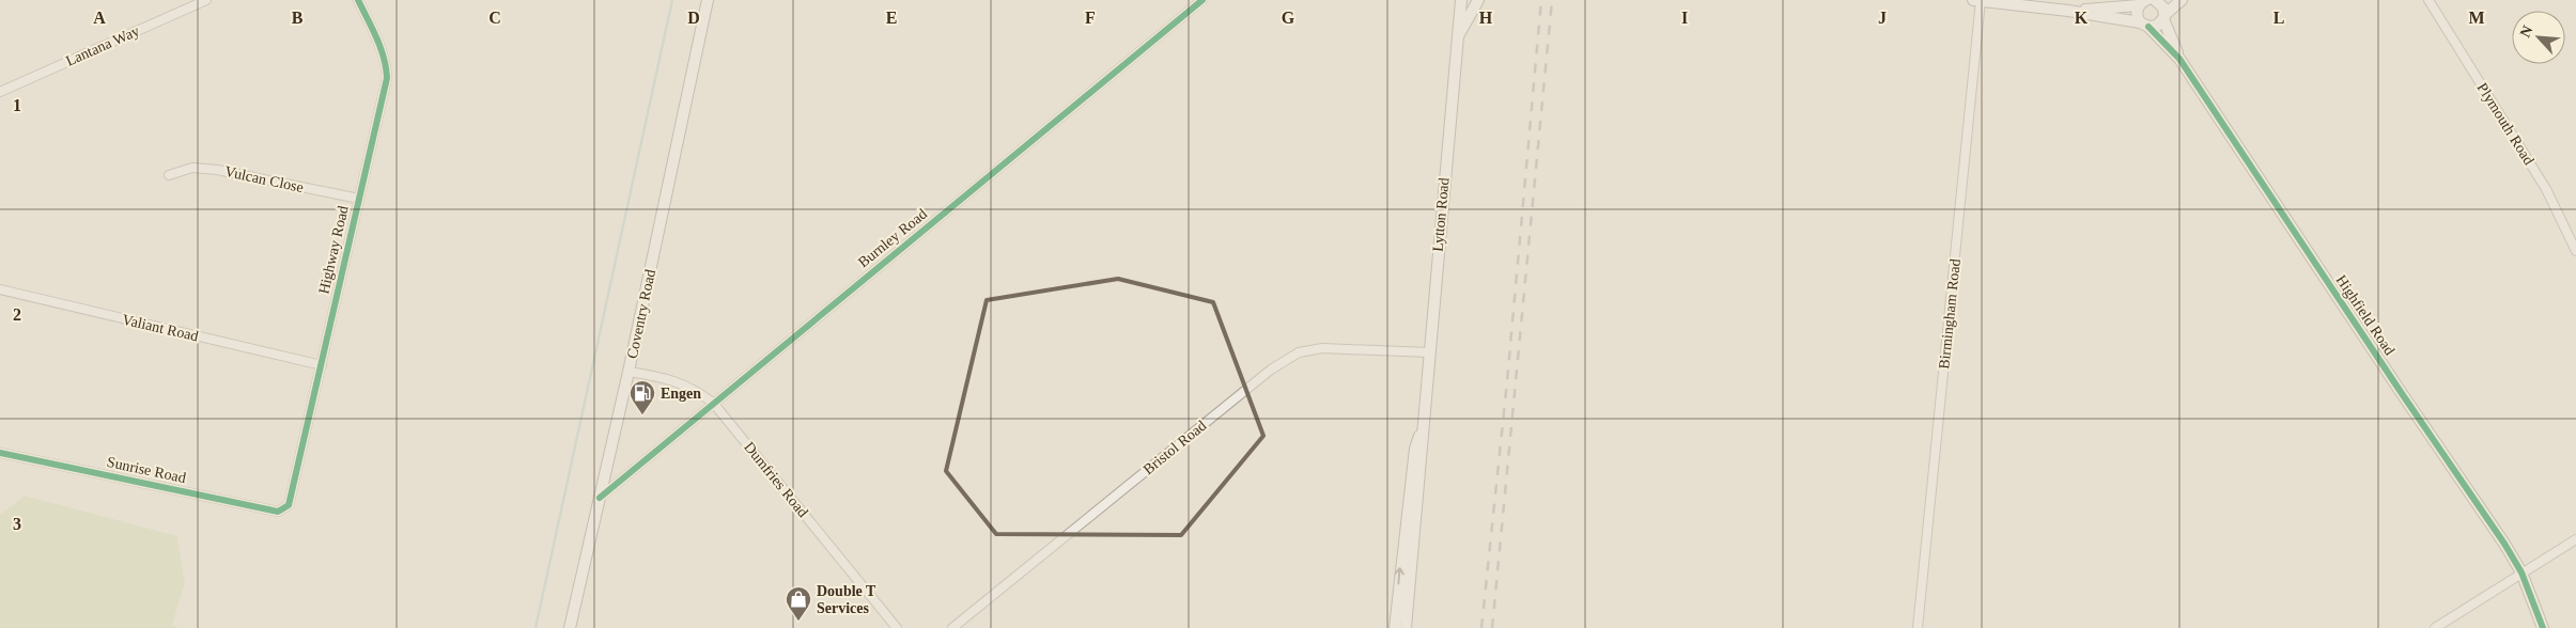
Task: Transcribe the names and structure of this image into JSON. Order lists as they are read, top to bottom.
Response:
{
  "streets": {
    "street": [
      "Lantana Way",
      "Plymouth Road",
      "Vulcan Close",
      "Lytton Road",
      "Burnley Road",
      "Highway Road",
      "Coventry Road",
      "Birmingham Road",
      "Highfield Road",
      "Valiant Road",
      "Bristol Road",
      "Sunrise Road",
      "Dumfries Road"
    ]
  },
  "crossings": [
    ["Vulcan Close", "Highway Road"],
    ["Lytton Road", "Bristol Road"],
    ["Burnley Road", "Coventry Road"],
    ["Burnley Road", "Dumfries Road"],
    ["Highway Road", "Valiant Road"],
    ["Highway Road", "Sunrise Road"],
    ["Coventry Road", "Dumfries Road"]
  ],
  "places": {
    "fuel station": ["Engen"],
    "shop": ["Double T Services"]
  },
  "north": "top left",
  "grid": {
    "columns": [
      "A",
      "B",
      "C",
      "D",
      "E",
      "F",
      "G",
      "H",
      "I",
      "J",
      "K",
      "L",
      "M"
    ],
    "rows": ["1", "2", "3"]
  }
}
